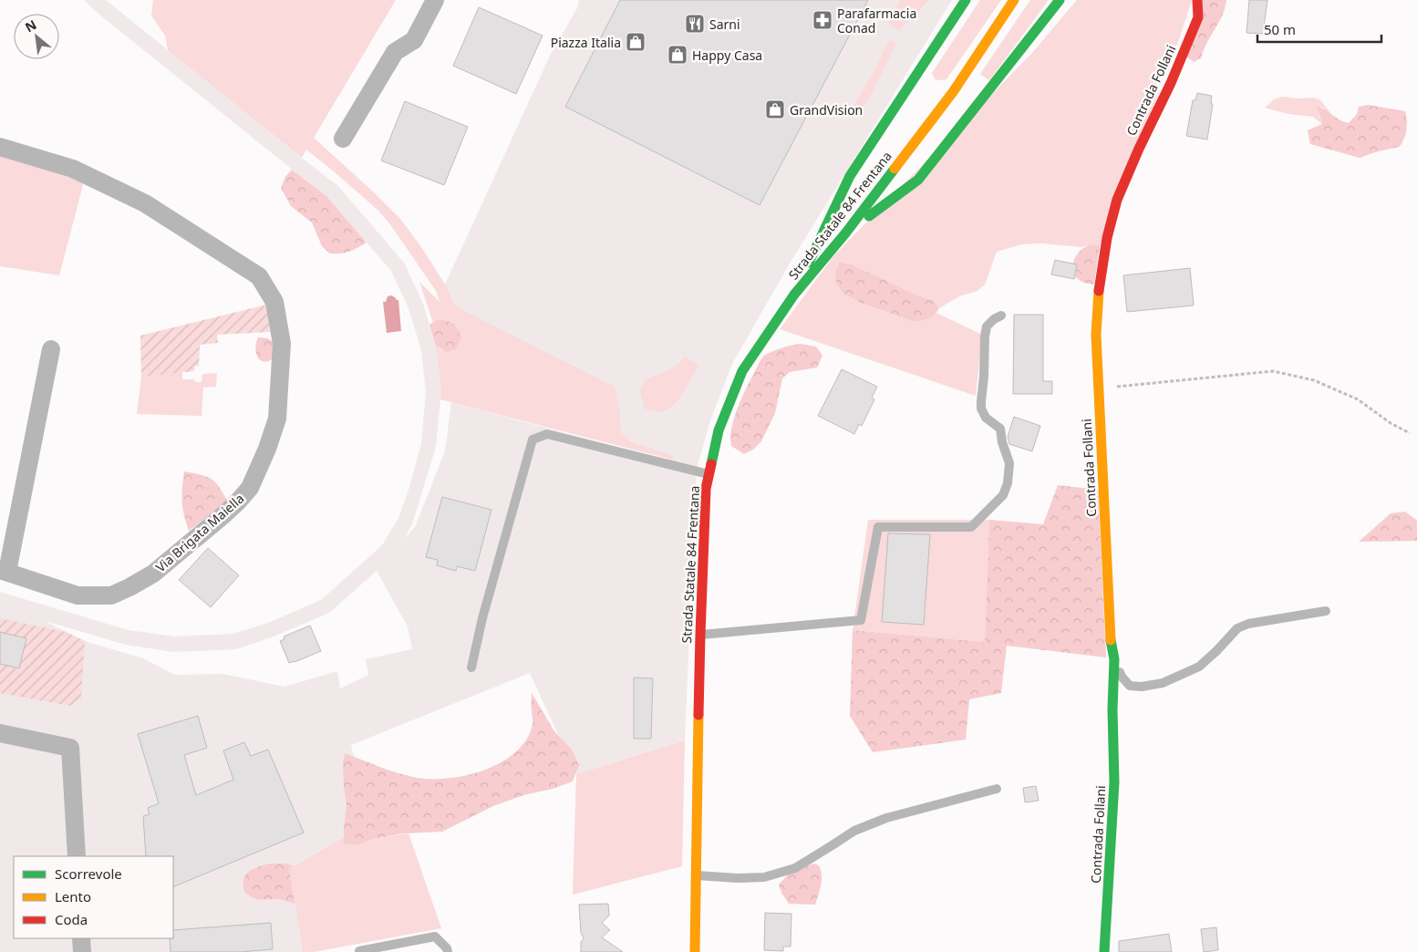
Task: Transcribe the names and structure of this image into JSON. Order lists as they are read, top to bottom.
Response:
{
  "streets": {
    "main road": ["Contrada Follani", "Strada Statale 84 Frentana"],
    "street": ["Via Brigata Maiella"]
  },
  "places": {
    "pharmacy": ["Parafarmacia Conad"],
    "restaurant": ["Sarni"],
    "shop": ["Piazza Italia", "Happy Casa", "GrandVision"]
  },
  "legend": ["Scorrevole", "Lento", "Coda"],
  "scale_bar": "50 m",
  "north": "top left"
}
